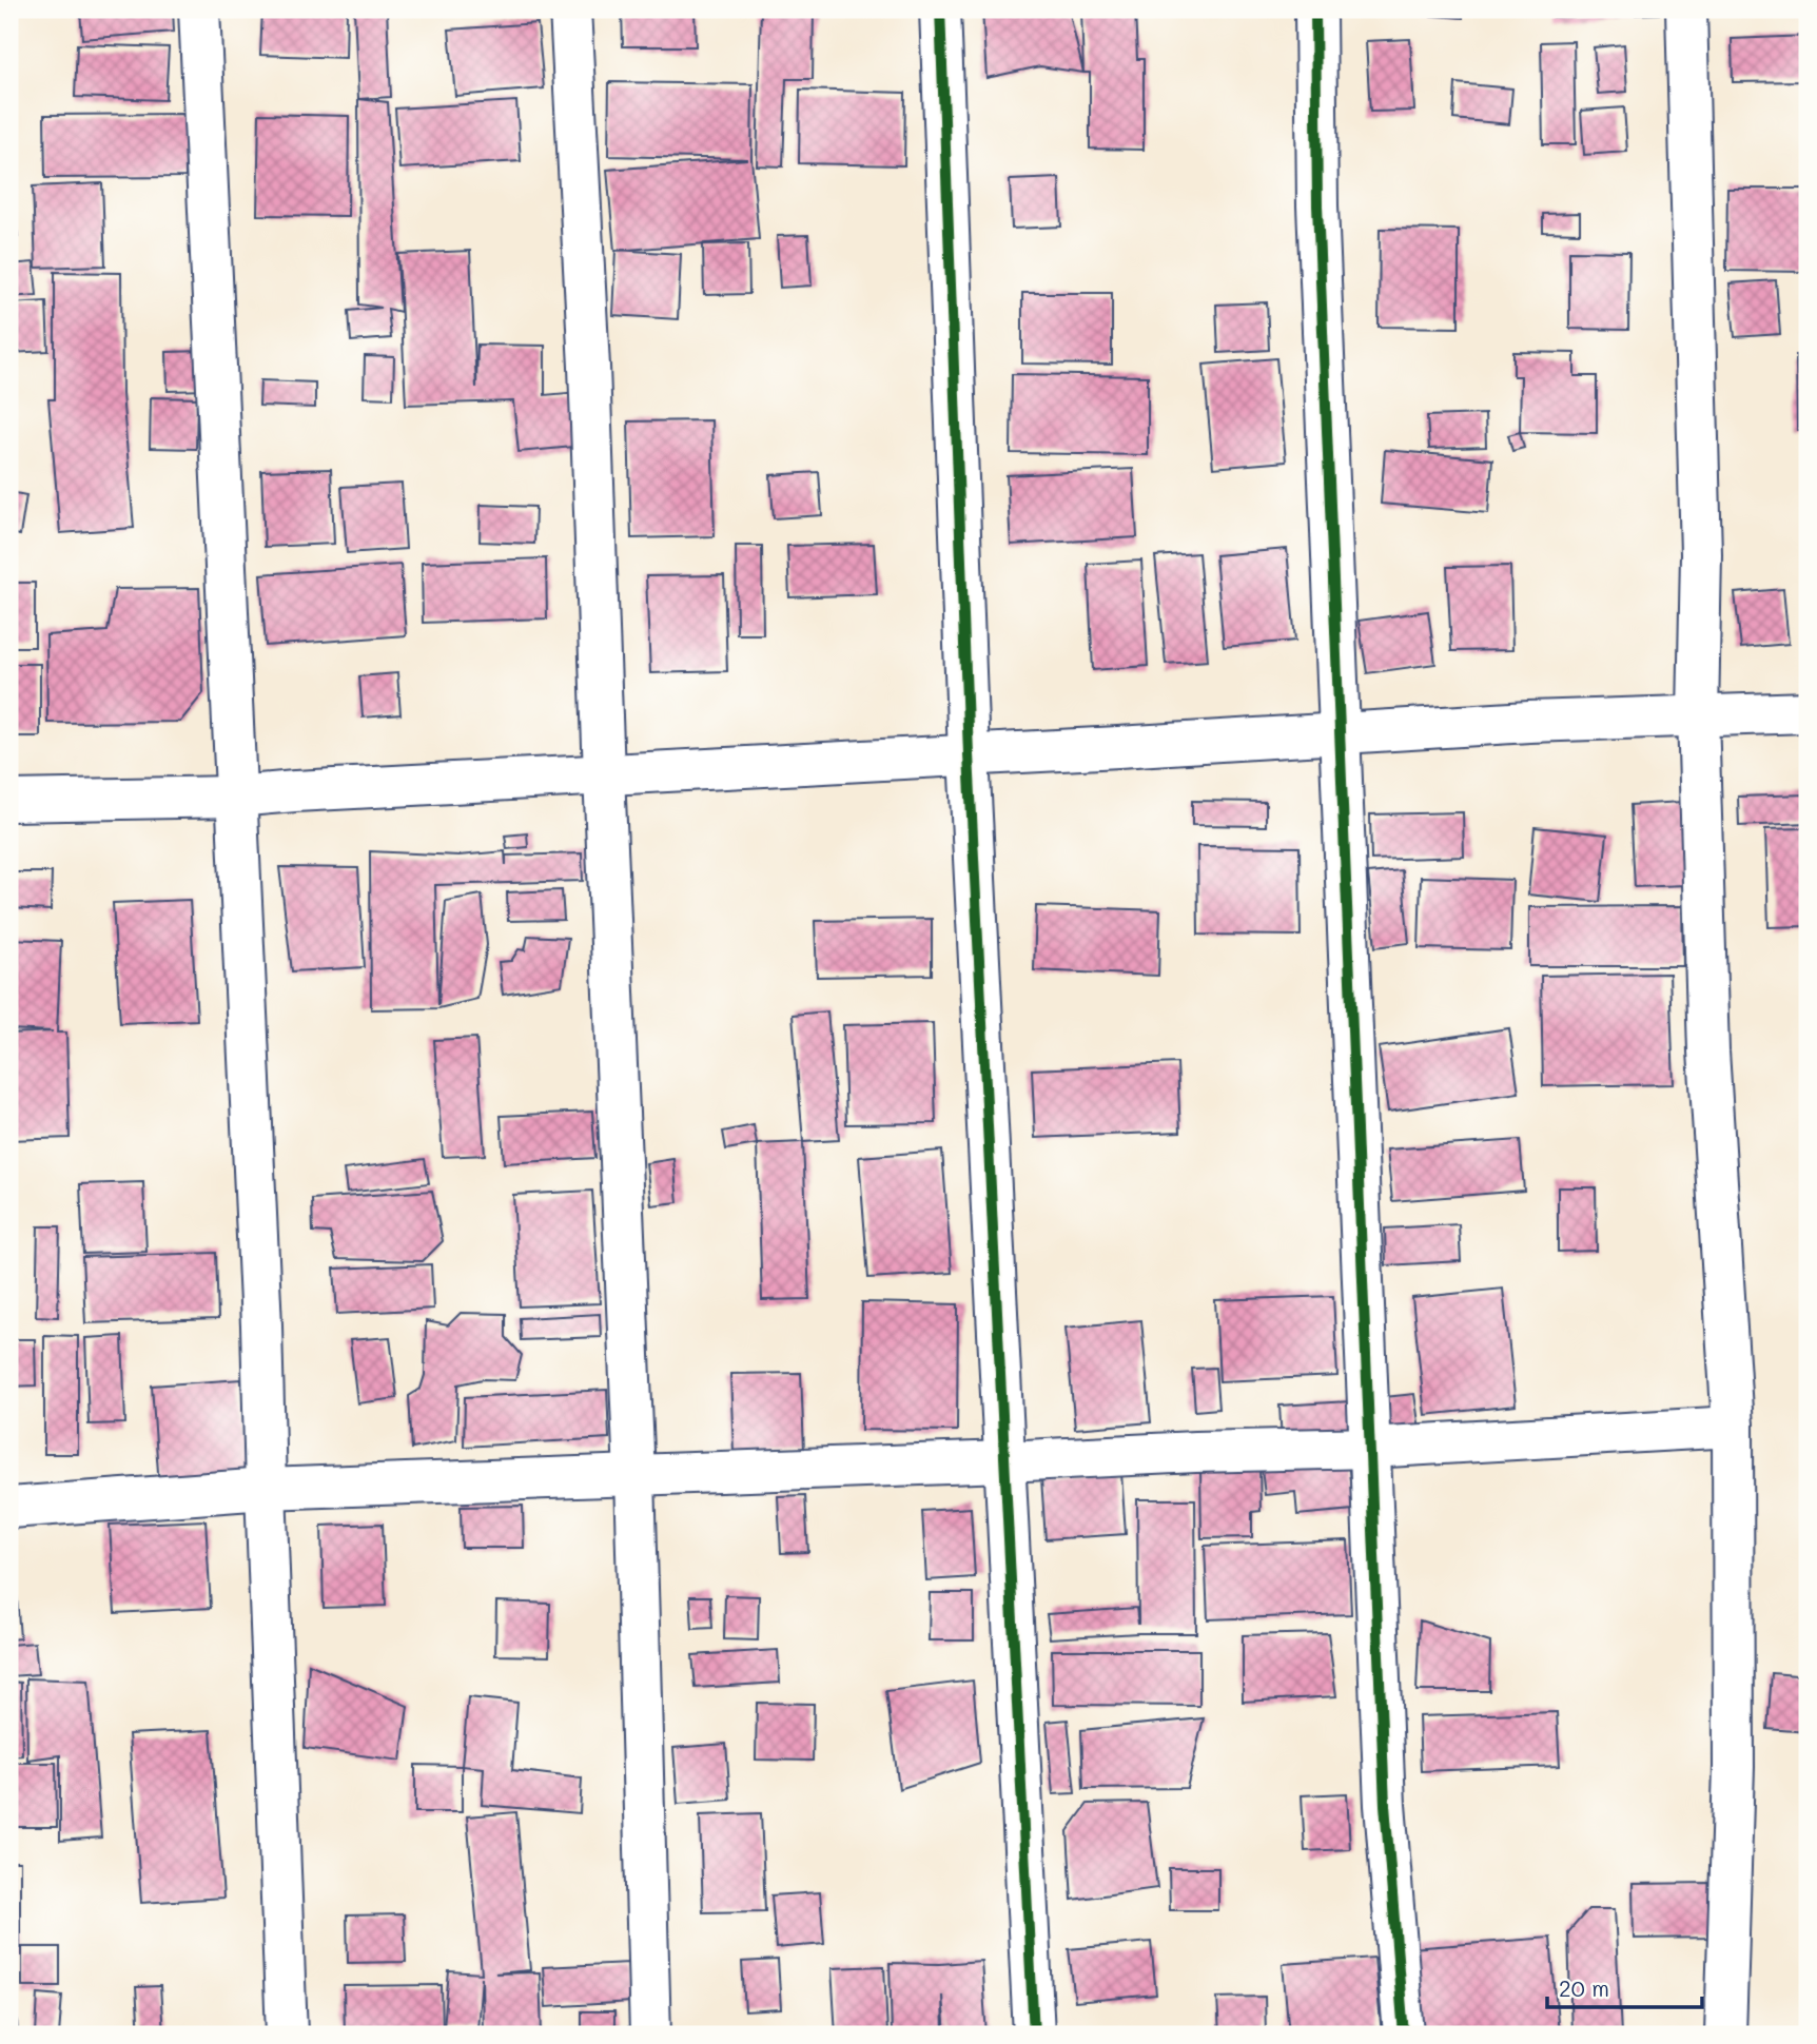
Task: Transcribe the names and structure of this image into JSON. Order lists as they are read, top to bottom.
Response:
{
  "scale_bar": "20 m"
}
